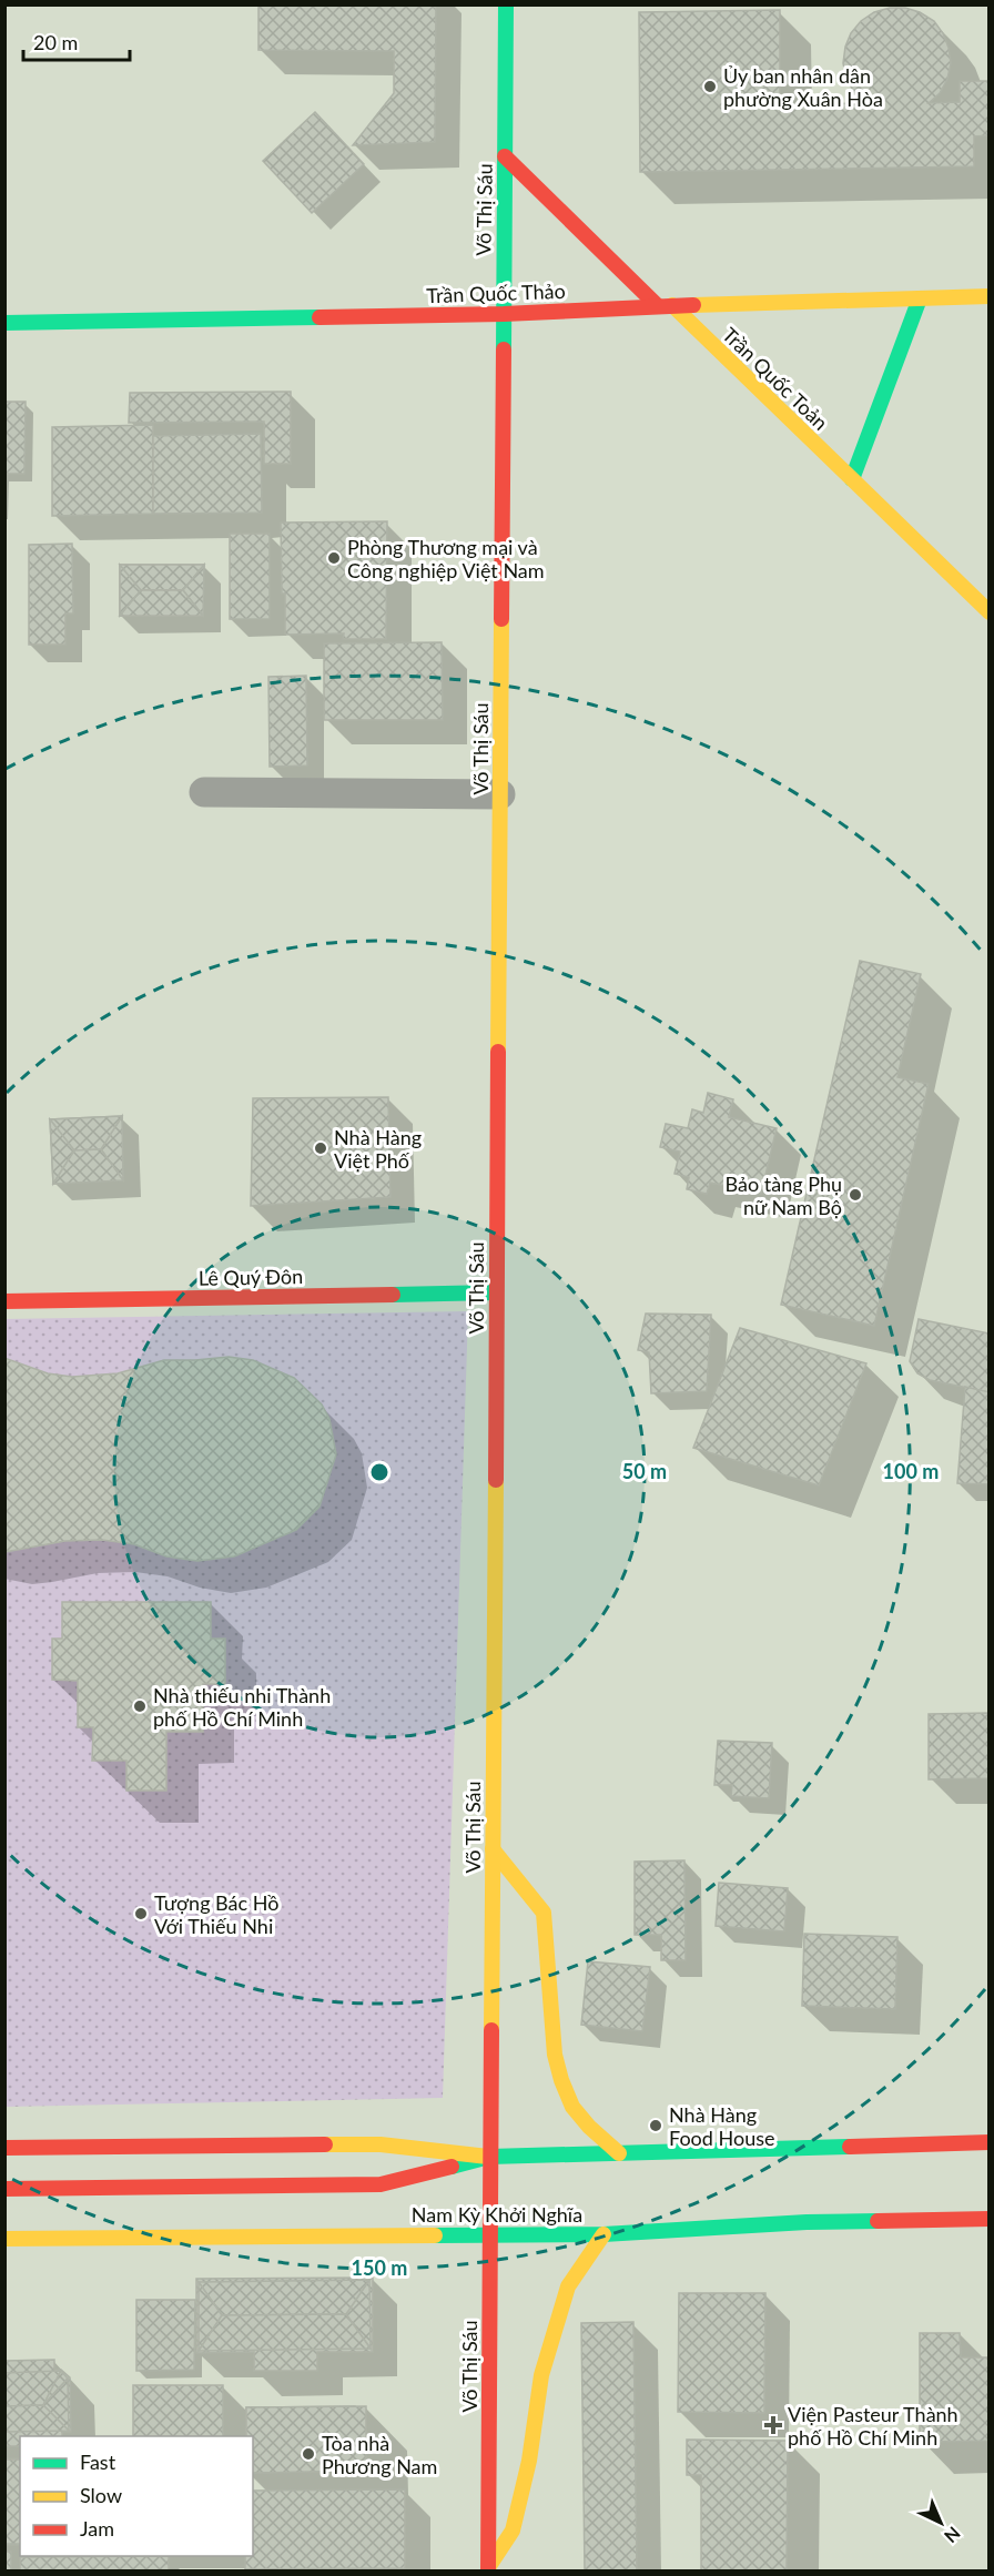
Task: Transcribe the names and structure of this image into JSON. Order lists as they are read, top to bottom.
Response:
{
  "streets": {
    "main road": [
      "Võ Thị Sáu",
      "Trần Quốc Thảo",
      "Trần Quốc Toản",
      "Lê Quý Đôn",
      "Nam Kỳ Khởi Nghĩa"
    ]
  },
  "crossings": [
    ["Võ Thị Sáu", "Trần Quốc Thảo"],
    ["Võ Thị Sáu", "Trần Quốc Toản"],
    ["Võ Thị Sáu", "Lê Quý Đôn"],
    ["Võ Thị Sáu", "Nam Kỳ Khởi Nghĩa"],
    ["Trần Quốc Thảo", "Trần Quốc Toản"]
  ],
  "places": {
    "other": [
      "Ủy ban nhân dân phường Xuân Hòa",
      "Phòng Thương mại và Công nghiệp Việt Nam",
      "Nhà Hàng Việt Phố",
      "Bảo tàng Phụ nữ Nam Bộ",
      "Nhà thiếu nhi Thành phố Hồ Chí Minh",
      "Tượng Bác Hồ Với Thiếu Nhi",
      "Nhà Hàng Food House",
      "Tòa nhà Phương Nam"
    ],
    "health": ["Viện Pasteur Thành phố Hồ Chí Minh"]
  },
  "legend": ["Fast", "Slow", "Jam"],
  "scale_bar": "20 m",
  "north": "bottom right",
  "rings": ["50 m", "100 m", "150 m"]
}
